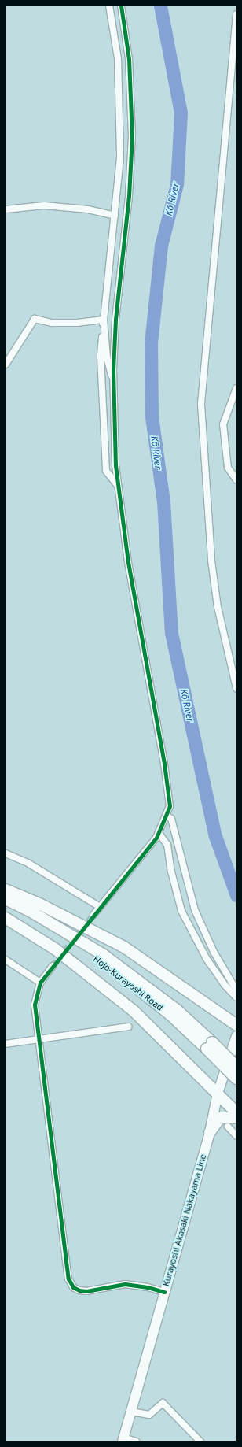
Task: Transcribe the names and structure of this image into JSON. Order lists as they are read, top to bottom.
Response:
{
  "streets": {
    "highway": ["Hojo-Kurayoshi Road"],
    "main road": ["Kurayoshi Akasaki Nakayama Line"]
  },
  "crossings": [
    ["Hojo-Kurayoshi Road", "Kurayoshi Akasaki Nakayama Line"]
  ],
  "water": ["Kō River"]
}
